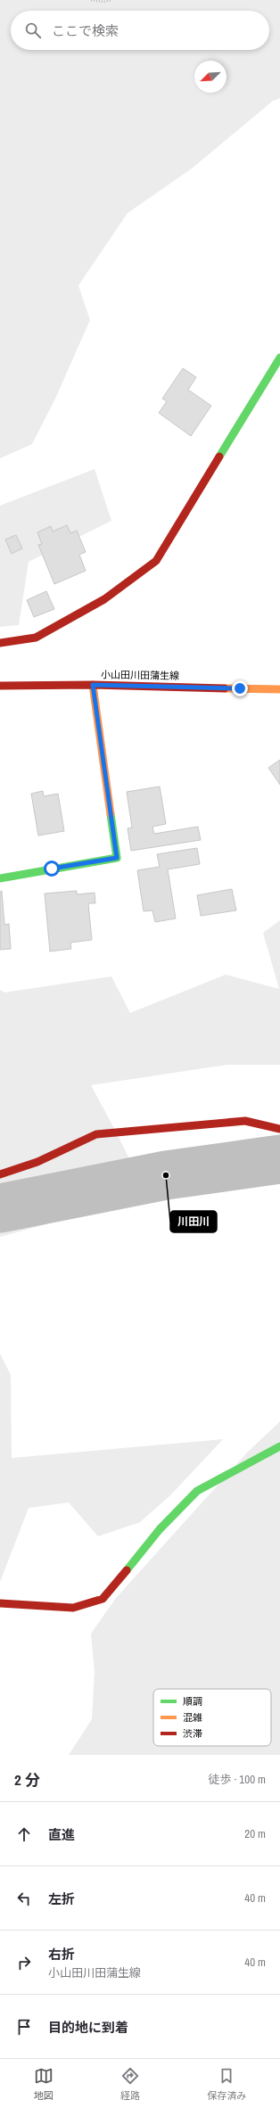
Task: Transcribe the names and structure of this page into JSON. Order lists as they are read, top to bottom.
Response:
{
  "streets": {
    "street": ["小山田川田蒲生線"]
  },
  "places": ["川田川"],
  "legend": ["順調", "混雑", "渋滞"],
  "north": "bottom left",
  "page": {
    "search": "ここで検索",
    "heading": ["2 分", "徒歩 · 100 m"],
    "list": [
      ["直進", "20 m"],
      ["左折", "40 m"],
      ["右折", "小山田川田蒲生線", "40 m"],
      "目的地に到着"
    ],
    "nav": ["地図", "経路", "保存済み"]
  }
}
